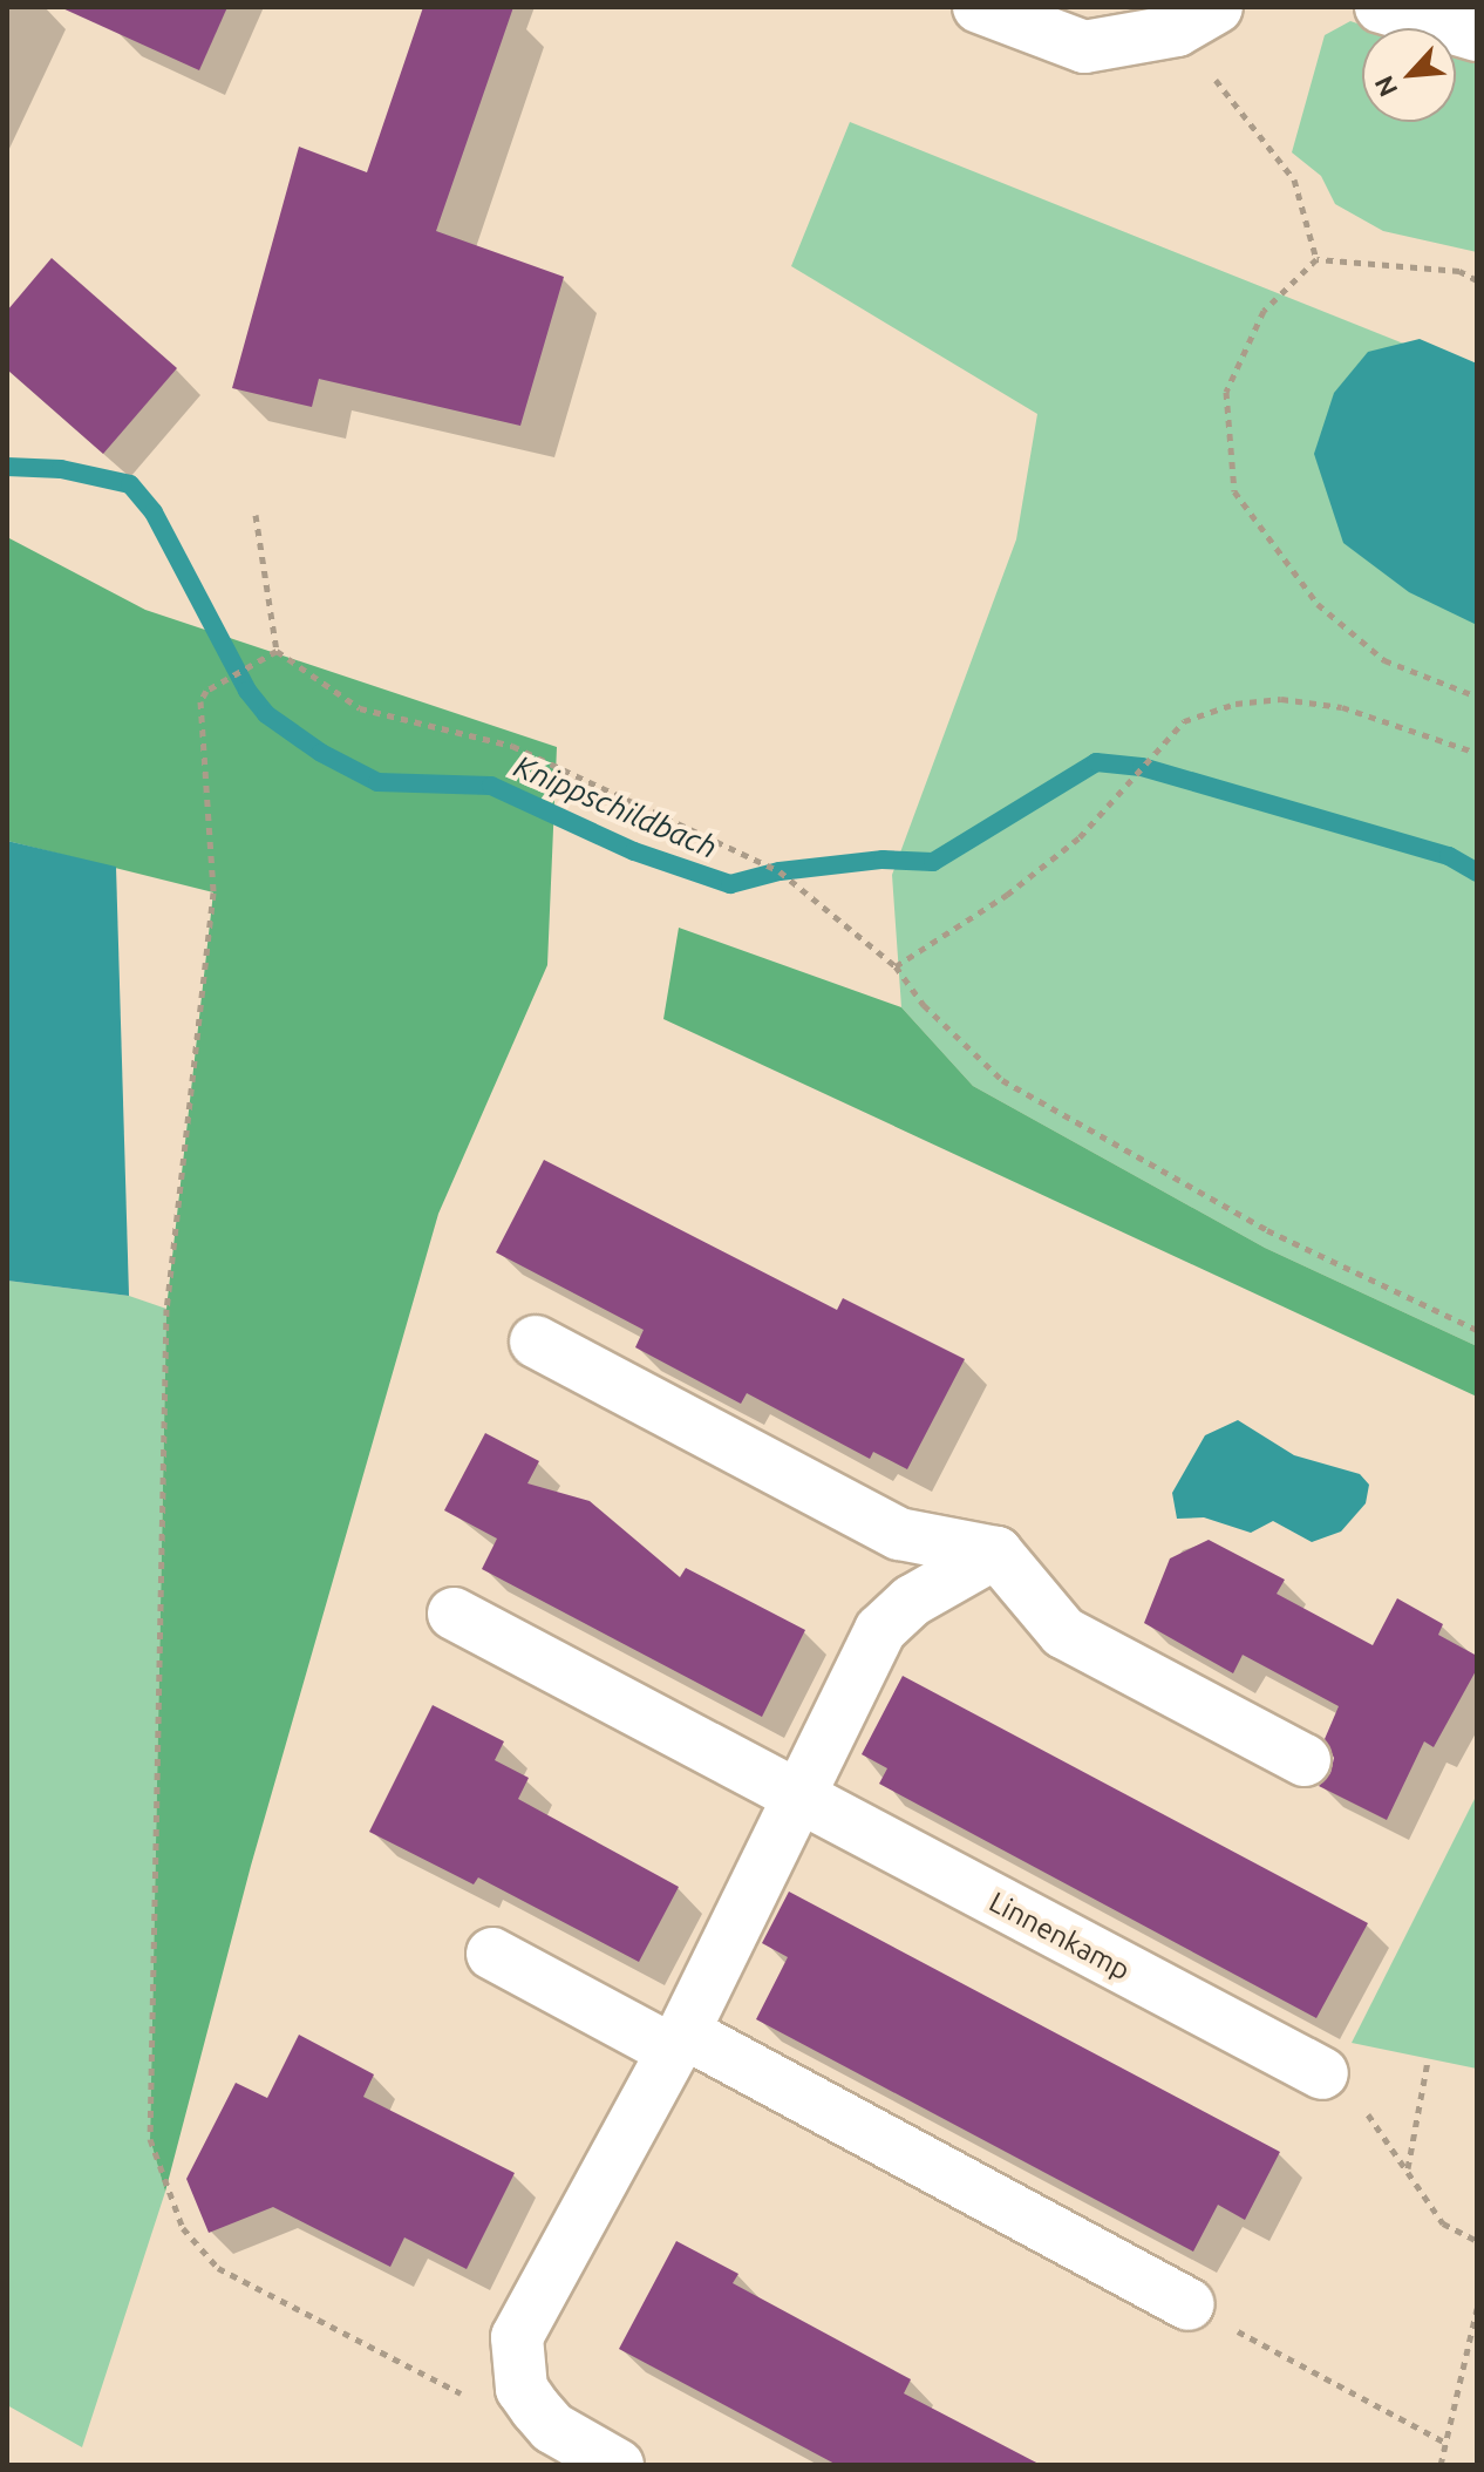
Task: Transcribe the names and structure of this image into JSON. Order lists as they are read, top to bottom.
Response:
{
  "streets": {
    "street": ["Linnenkamp"]
  },
  "water": ["Knippschildbach"],
  "north": "bottom left"
}
